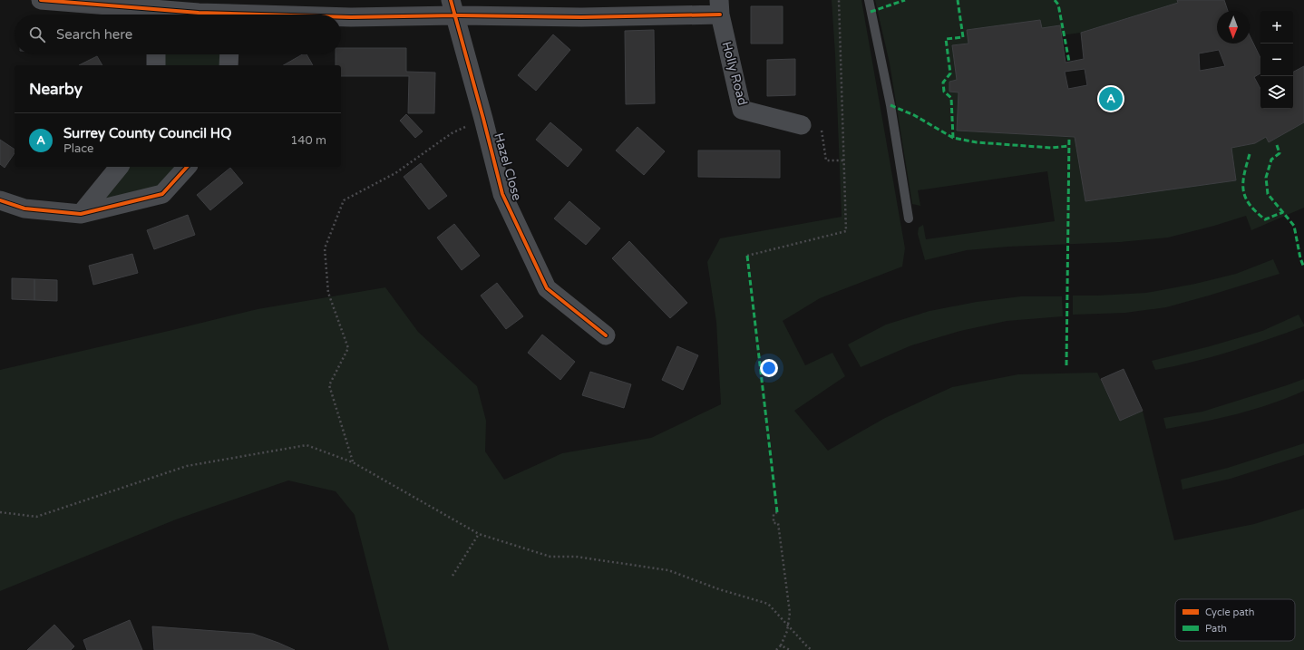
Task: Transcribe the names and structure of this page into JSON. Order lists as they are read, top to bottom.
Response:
{
  "streets": {
    "street": ["Holly Road", "Hazel Close"]
  },
  "legend": ["Cycle path", "Path"],
  "north": "bottom",
  "page": {
    "map_buttons": ["+", "−"],
    "search": "Search here",
    "heading": "Nearby",
    "pins": "A",
    "list": [
      {
        "mark": "A",
        "name": "Surrey County Council HQ",
        "note": "Place",
        "value": "140 m"
      }
    ]
  }
}
